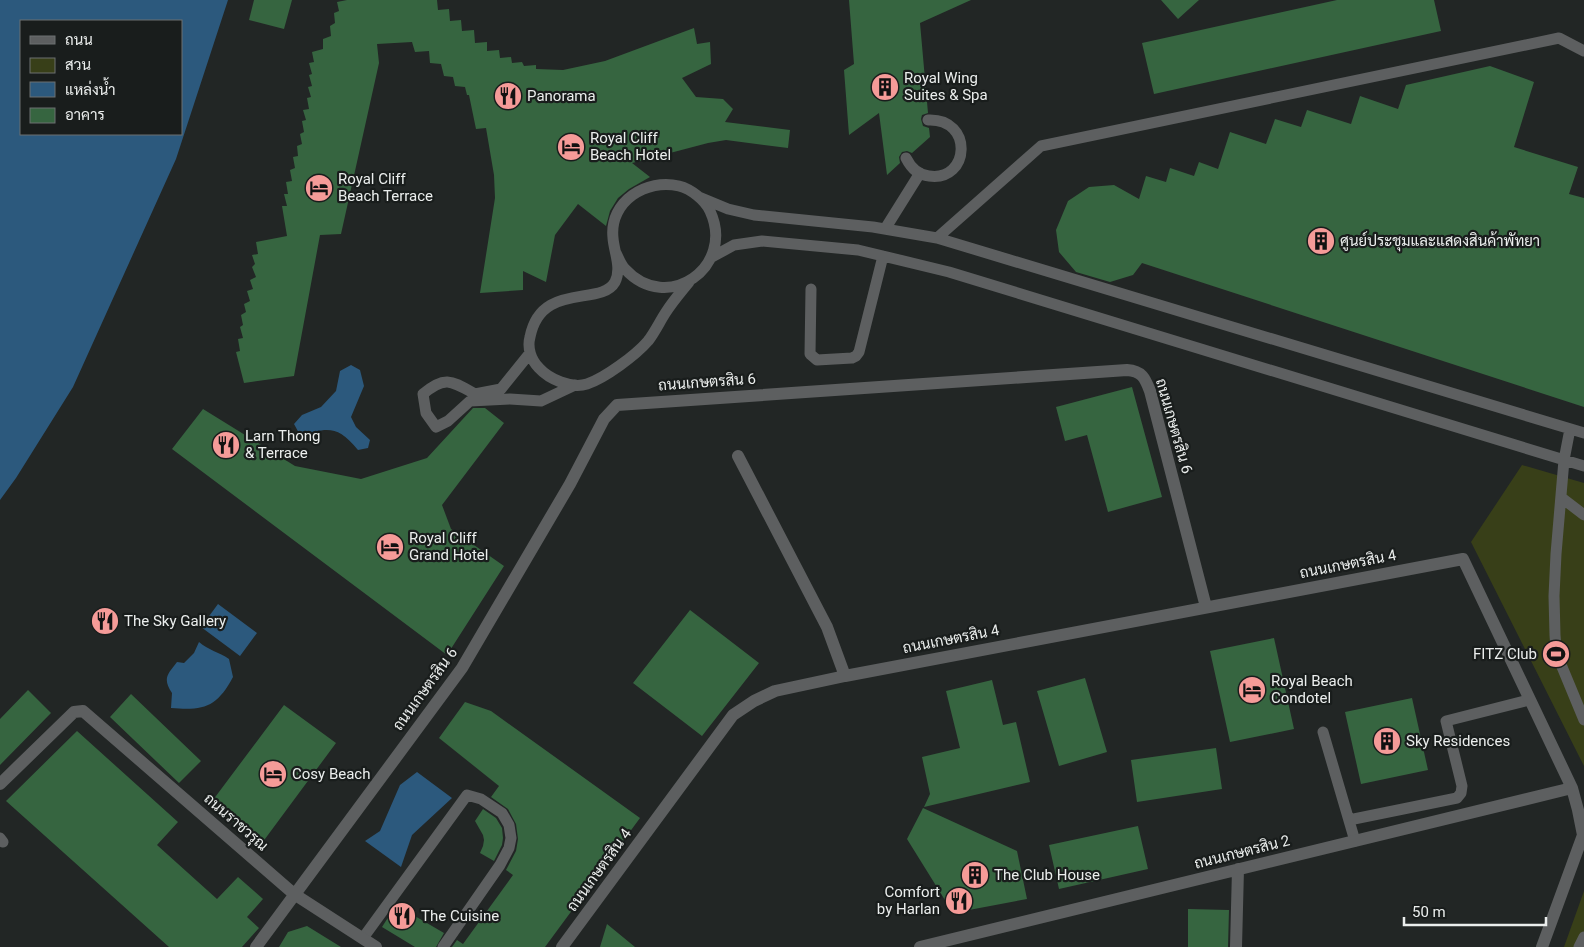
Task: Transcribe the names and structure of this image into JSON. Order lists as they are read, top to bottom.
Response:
{
  "streets": {
    "street": [
      "ถนนเกษตรสิน 6",
      "ถนนเกษตรสิน 4",
      "ถนนราชวรุณ",
      "ถนนเกษตรสิน 2"
    ]
  },
  "crossings": [
    ["ถนนเกษตรสิน 6", "ถนนเกษตรสิน 4"],
    ["ถนนเกษตรสิน 6", "ถนนราชวรุณ"]
  ],
  "places": {
    "building": [
      "Royal Wing Suites & Spa",
      "ศูนย์ประชุมและแสดงสินค้าพัทยา",
      "Sky Residences",
      "The Club House"
    ],
    "restaurant": [
      "Panorama",
      "Larn Thong & Terrace",
      "The Sky Gallery",
      "Comfort by Harlan",
      "The Cuisine"
    ],
    "hotel": [
      "Royal Cliff Beach Hotel",
      "Royal Cliff Beach Terrace",
      "Royal Cliff Grand Hotel",
      "Royal Beach Condotel",
      "Cosy Beach"
    ],
    "sports": ["FITZ Club"]
  },
  "legend": [
    "ถนน",
    "สวน",
    "แหล่งน้ำ",
    "อาคาร"
  ],
  "scale_bar": "50 m"
}
